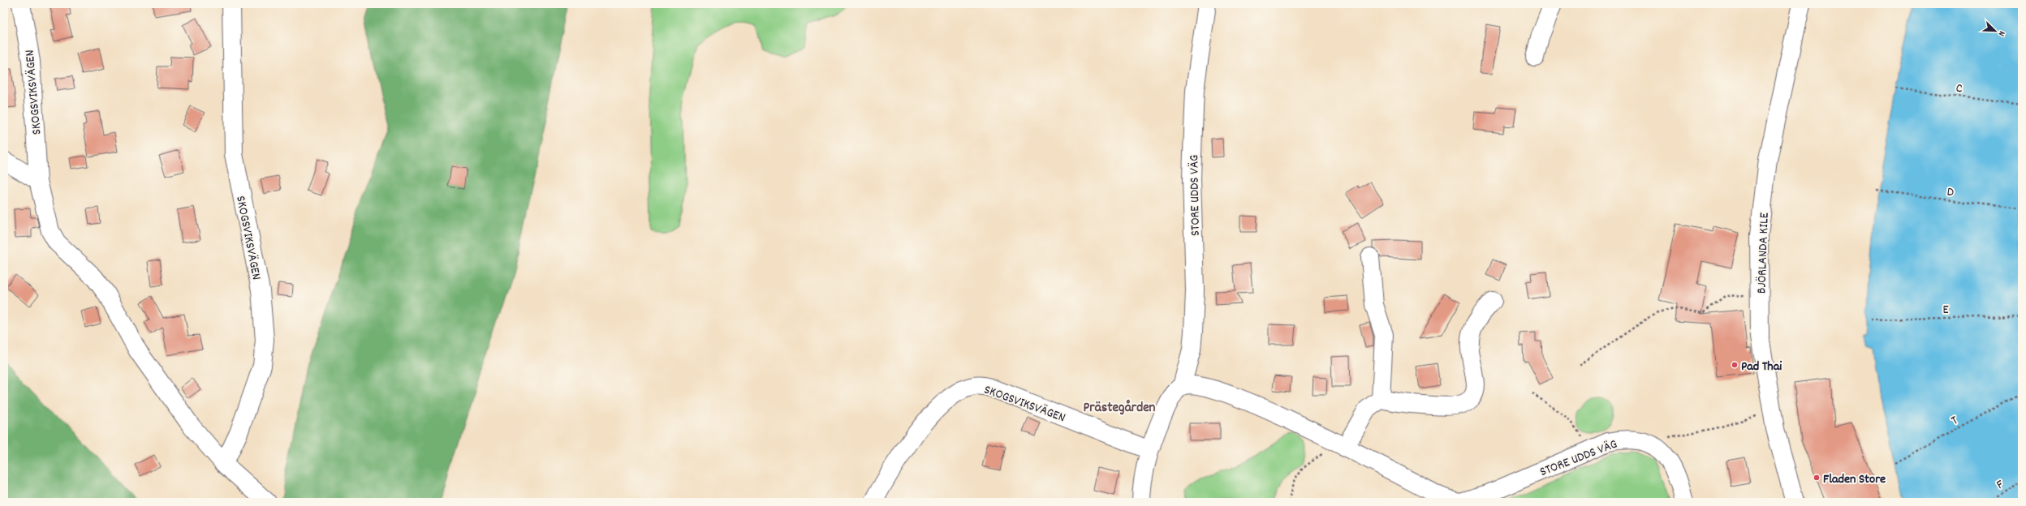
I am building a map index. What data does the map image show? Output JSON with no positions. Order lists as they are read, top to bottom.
{
  "streets": {
    "street": ["SKOGSVIKSVÄGEN", "STORE UDDS VÄG", "BJÖRLANDA KILE"],
    "path": [
      "C",
      "D",
      "E",
      "T",
      "F"
    ]
  },
  "crossings": [
    ["SKOGSVIKSVÄGEN", "STORE UDDS VÄG"]
  ],
  "districts": ["Prästegården"],
  "places": ["Pad Thai", "Fladen Store"],
  "north": "bottom right"
}
